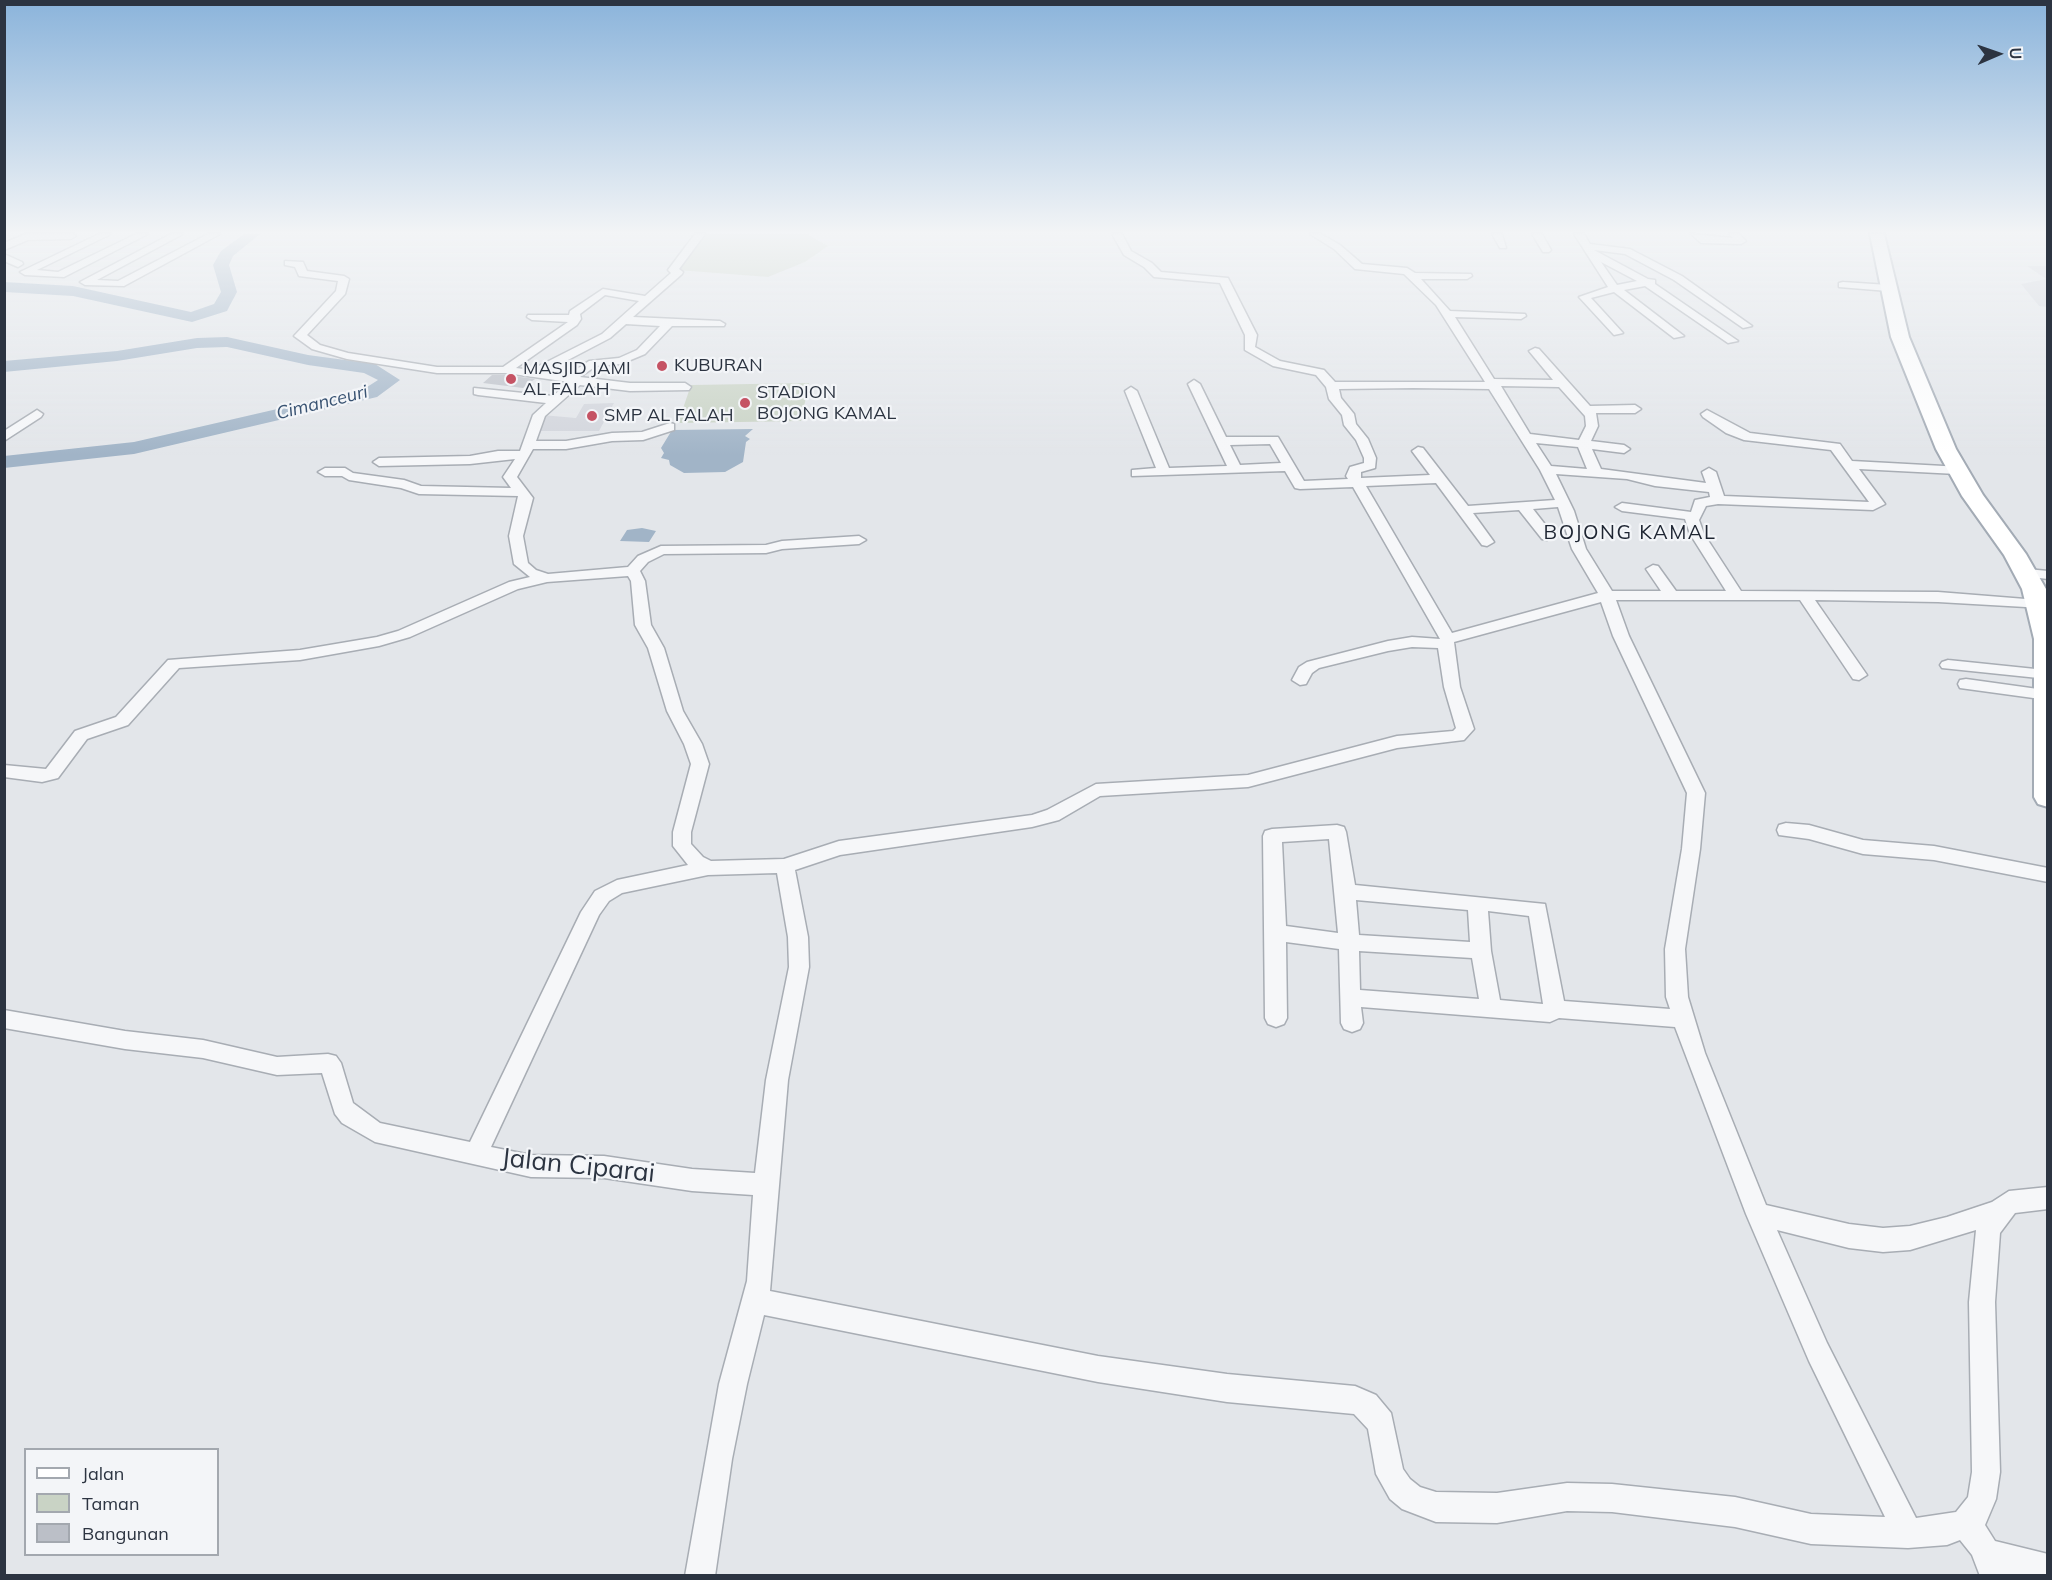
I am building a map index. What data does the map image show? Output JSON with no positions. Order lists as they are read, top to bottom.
{
  "streets": {
    "street": ["Jalan Ciparai"]
  },
  "districts": ["BOJONG KAMAL"],
  "water": ["Cimanceuri"],
  "places": [
    "KUBURAN",
    "MASJID JAMI AL FALAH",
    "STADION BOJONG KAMAL",
    "SMP AL FALAH"
  ],
  "legend": ["Jalan", "Taman", "Bangunan"],
  "north": "right"
}
